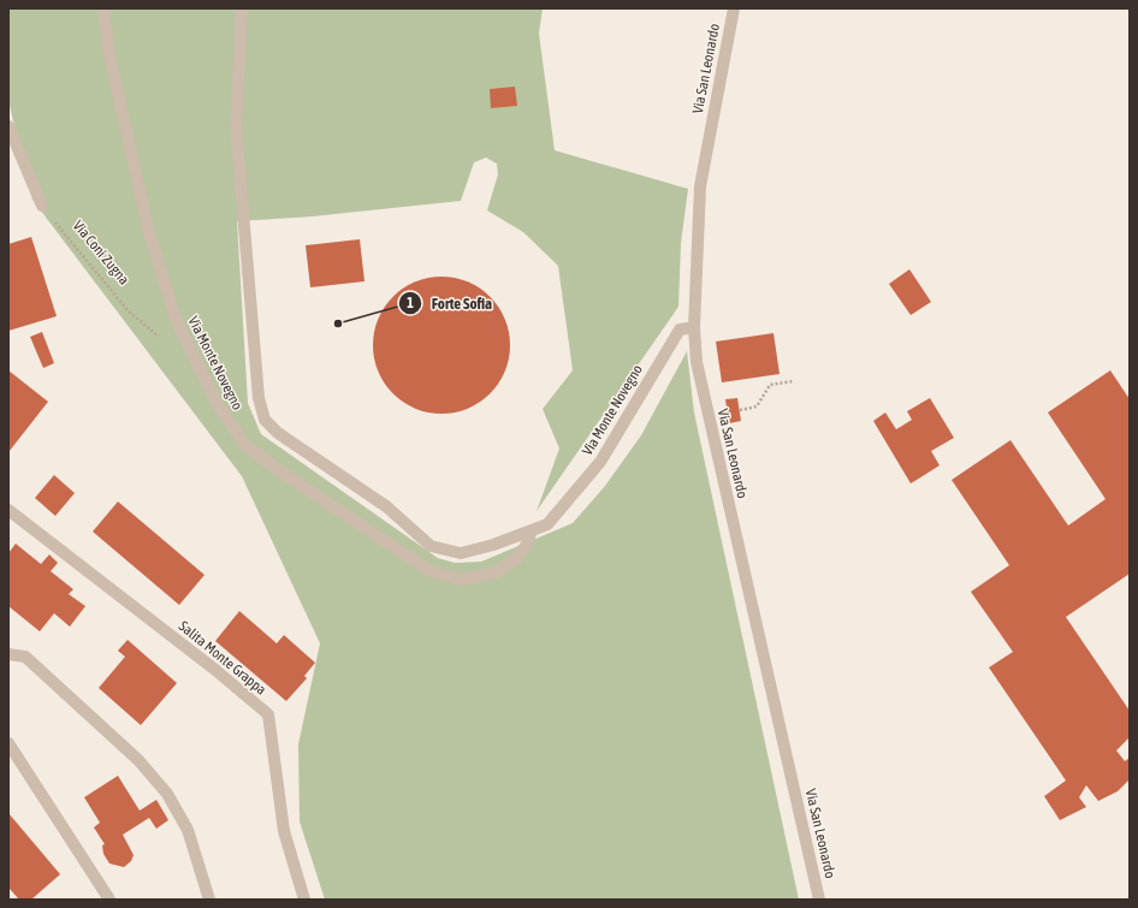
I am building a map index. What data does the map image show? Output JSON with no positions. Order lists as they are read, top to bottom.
{
  "streets": {
    "street": ["Via San Leonardo", "Via Monte Novegno", "Salita Monte Grappa"],
    "path": ["Via Coni Zugna"]
  },
  "crossings": [
    ["Via San Leonardo", "Via Monte Novegno"]
  ],
  "places": ["Forte Sofia"]
}
